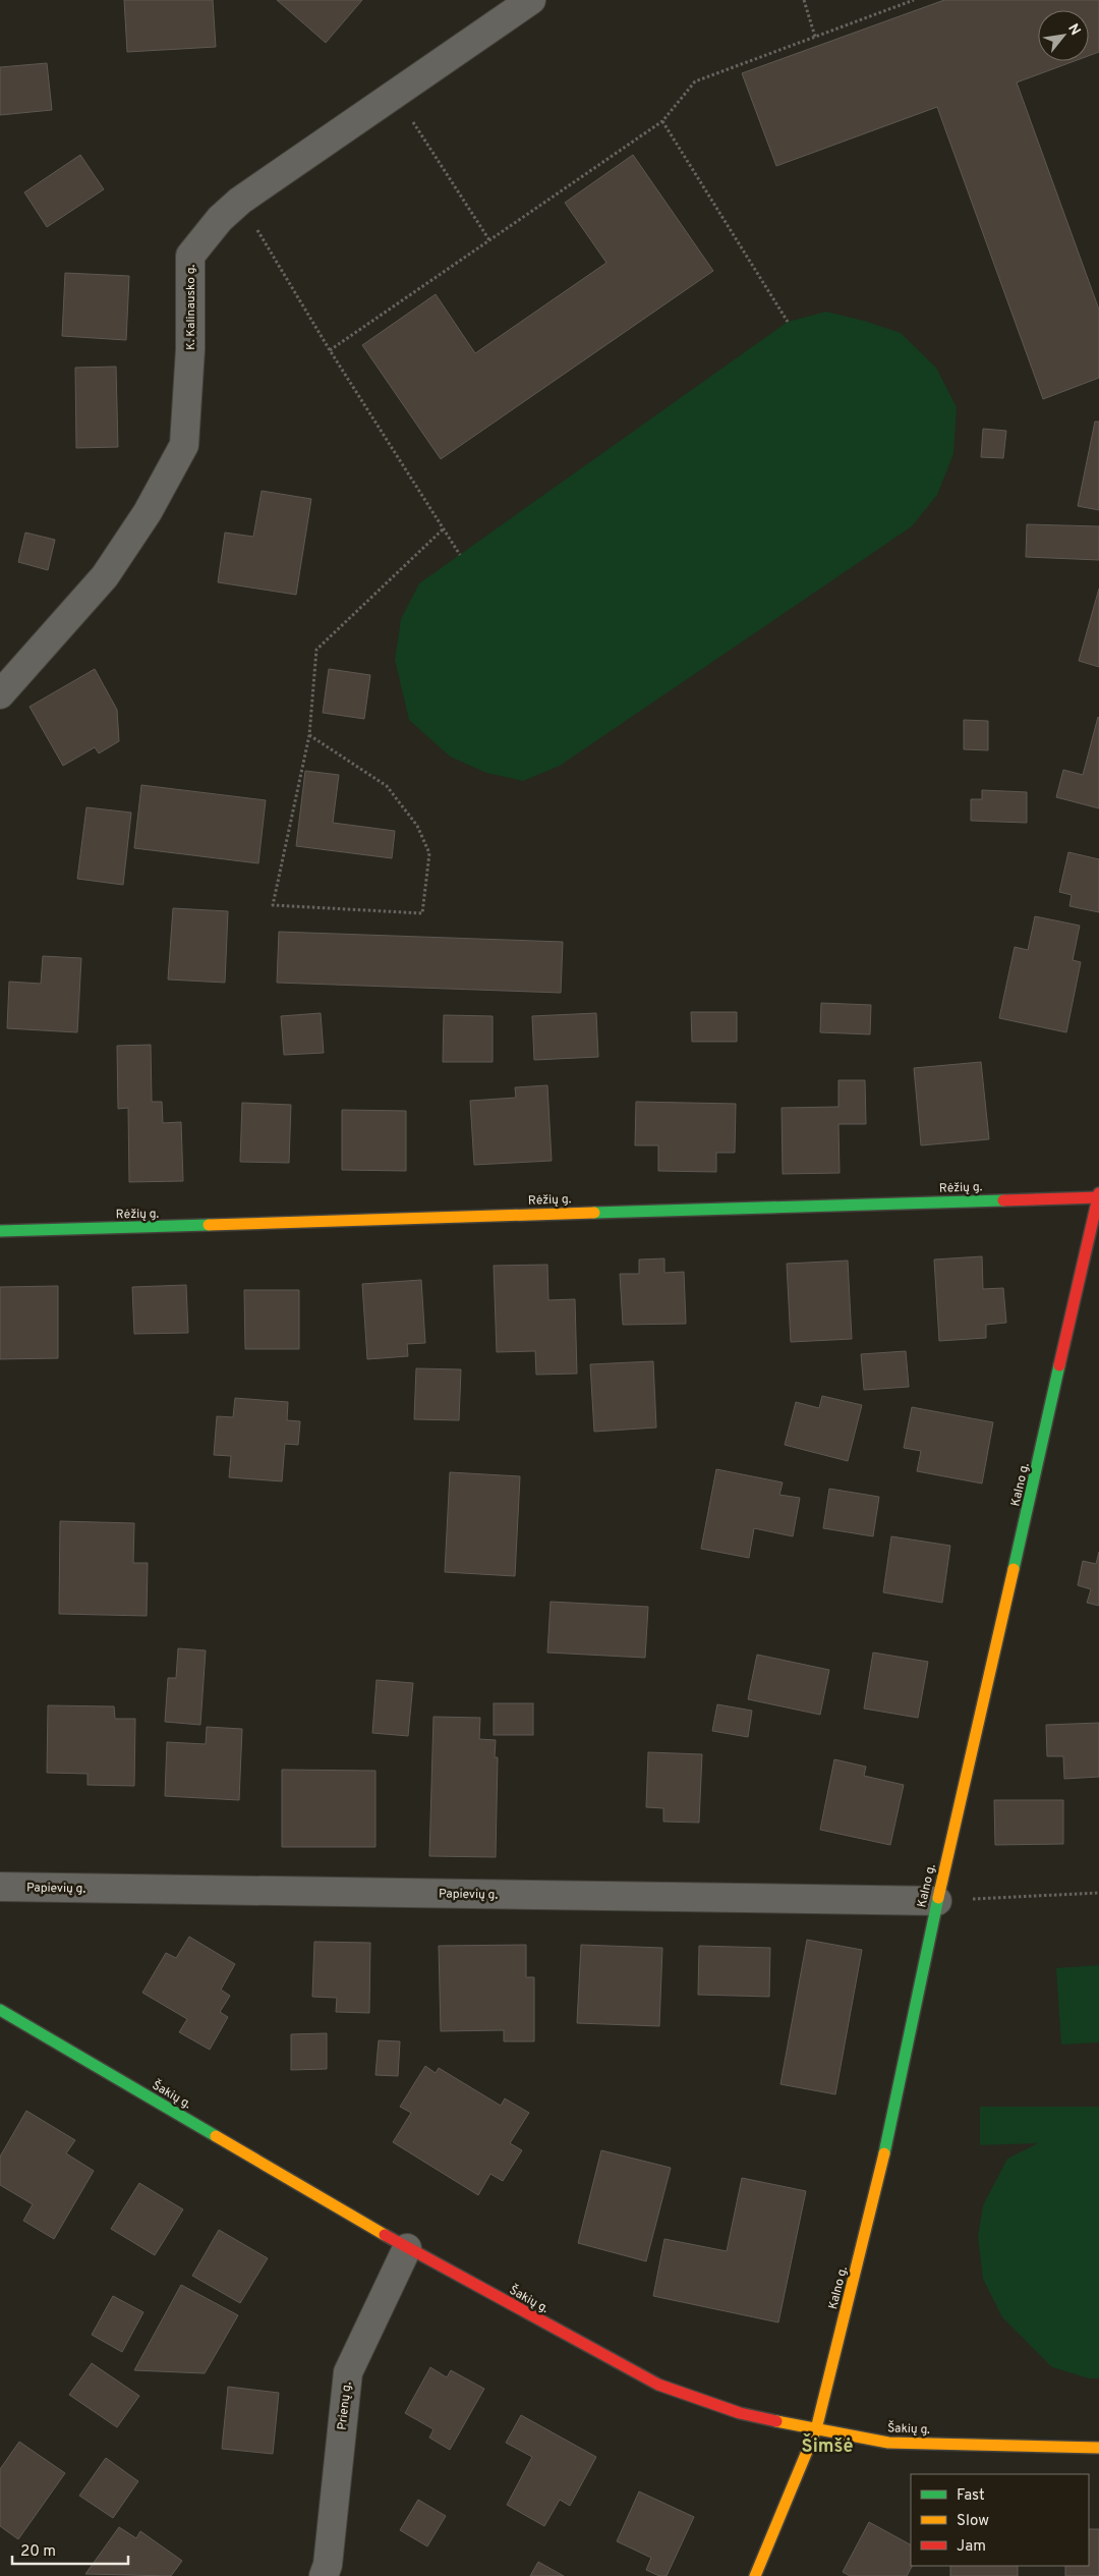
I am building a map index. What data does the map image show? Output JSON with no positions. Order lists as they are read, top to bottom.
{
  "streets": {
    "street": [
      "K. Kalinausko g.",
      "Rėžių g.",
      "Kalno g.",
      "Papievių g.",
      "Šakių g.",
      "Prienų g."
    ]
  },
  "crossings": [
    ["Rėžių g.", "Kalno g."],
    ["Kalno g.", "Papievių g."],
    ["Kalno g.", "Šakių g."],
    ["Šakių g.", "Prienų g."]
  ],
  "districts": ["Šimšė"],
  "legend": ["Fast", "Slow", "Jam"],
  "scale_bar": "20 m",
  "north": "top right"
}
